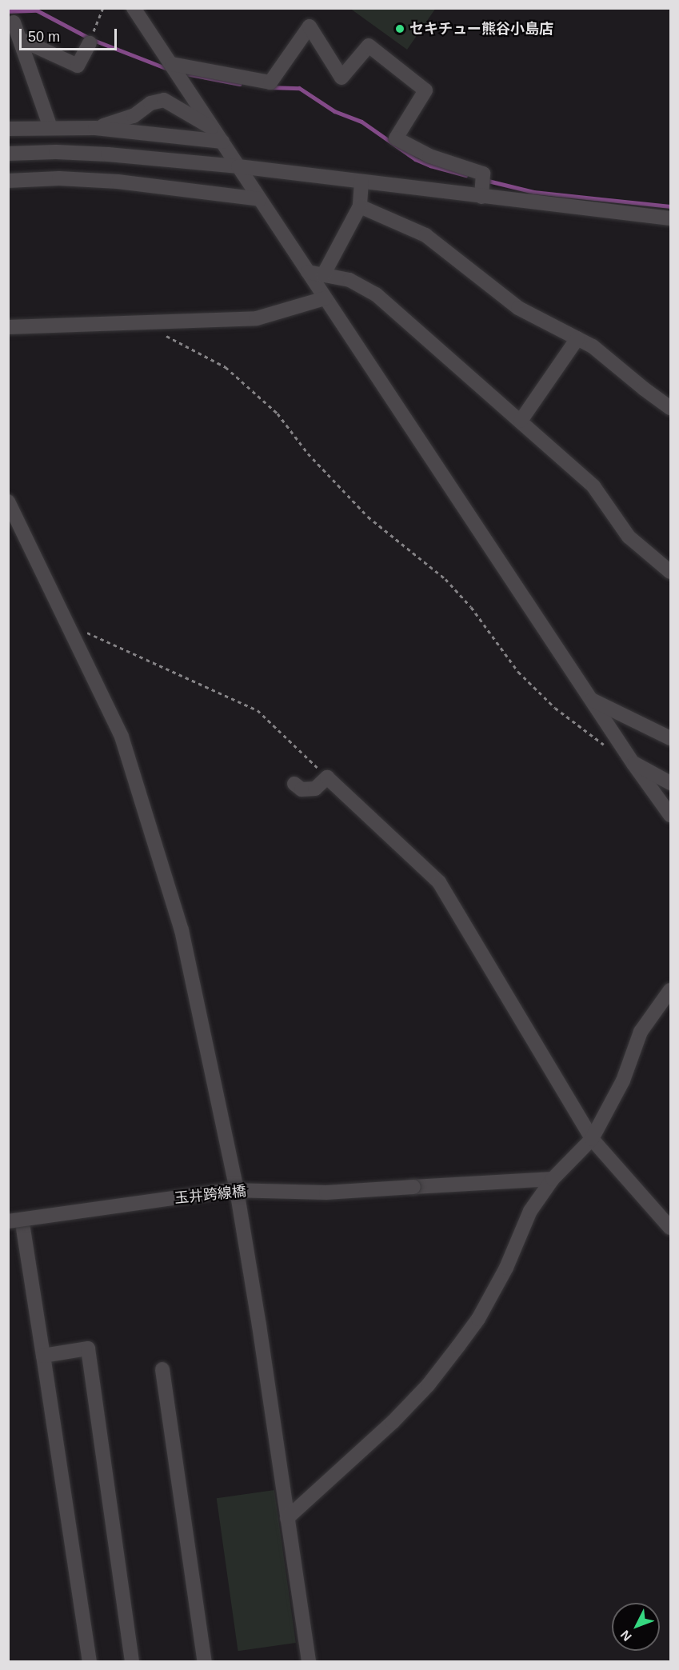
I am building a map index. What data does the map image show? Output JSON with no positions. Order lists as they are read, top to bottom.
{
  "streets": {
    "street": ["玉井跨線橋"]
  },
  "places": ["セキチュー熊谷小島店"],
  "scale_bar": "50 m",
  "north": "bottom left"
}
